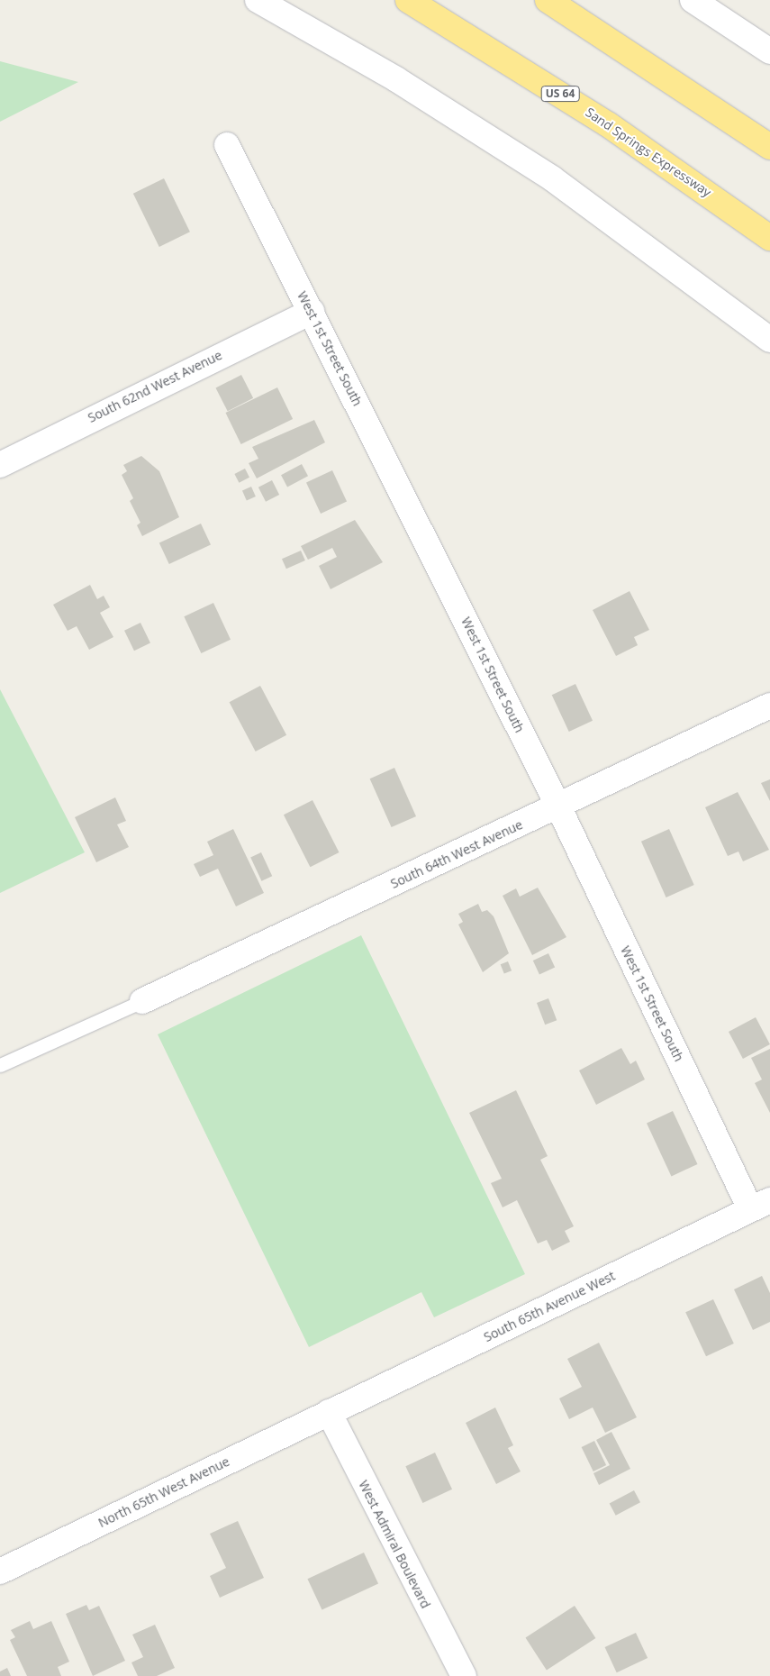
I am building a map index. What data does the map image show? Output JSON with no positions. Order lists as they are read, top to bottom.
{
  "streets": {
    "highway": ["US 64", "Sand Springs Expressway"],
    "street": [
      "West 1st Street South",
      "South 62nd West Avenue",
      "South 64th West Avenue",
      "South 65th Avenue West",
      "North 65th West Avenue",
      "West Admiral Boulevard"
    ]
  },
  "crossings": [
    ["West 1st Street South", "South 62nd West Avenue"],
    ["West 1st Street South", "South 64th West Avenue"],
    ["West 1st Street South", "South 65th Avenue West"],
    ["South 65th Avenue West", "North 65th West Avenue"],
    ["South 65th Avenue West", "West Admiral Boulevard"],
    ["North 65th West Avenue", "West Admiral Boulevard"]
  ]
}
